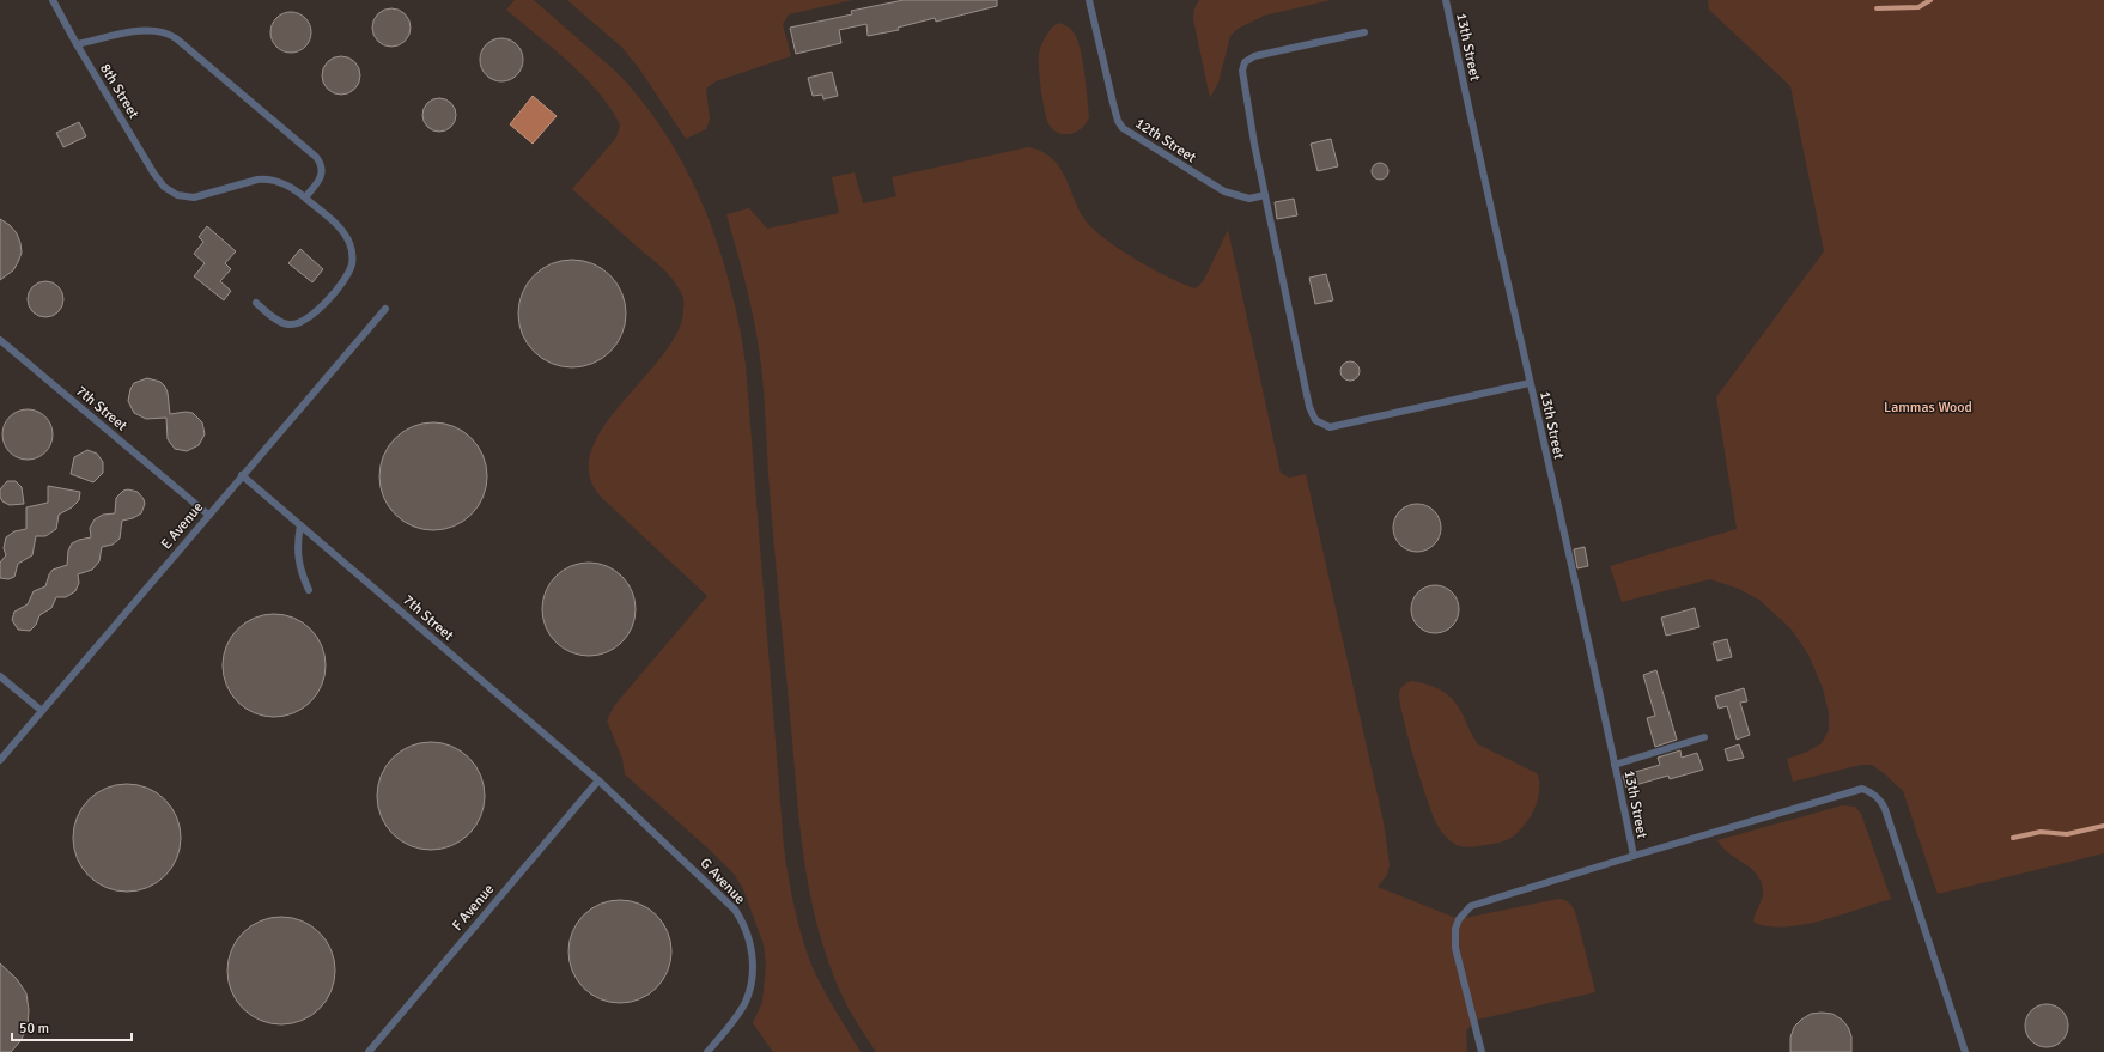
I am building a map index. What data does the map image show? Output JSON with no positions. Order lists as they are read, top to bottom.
{
  "streets": {
    "lane": [
      "13th Street",
      "8th Street",
      "12th Street",
      "7th Street",
      "E Avenue",
      "G Avenue",
      "F Avenue"
    ]
  },
  "crossings": [
    ["7th Street", "E Avenue"],
    ["7th Street", "G Avenue"],
    ["7th Street", "F Avenue"],
    ["G Avenue", "F Avenue"]
  ],
  "parks": ["Lammas Wood"],
  "scale_bar": "50 m"
}
